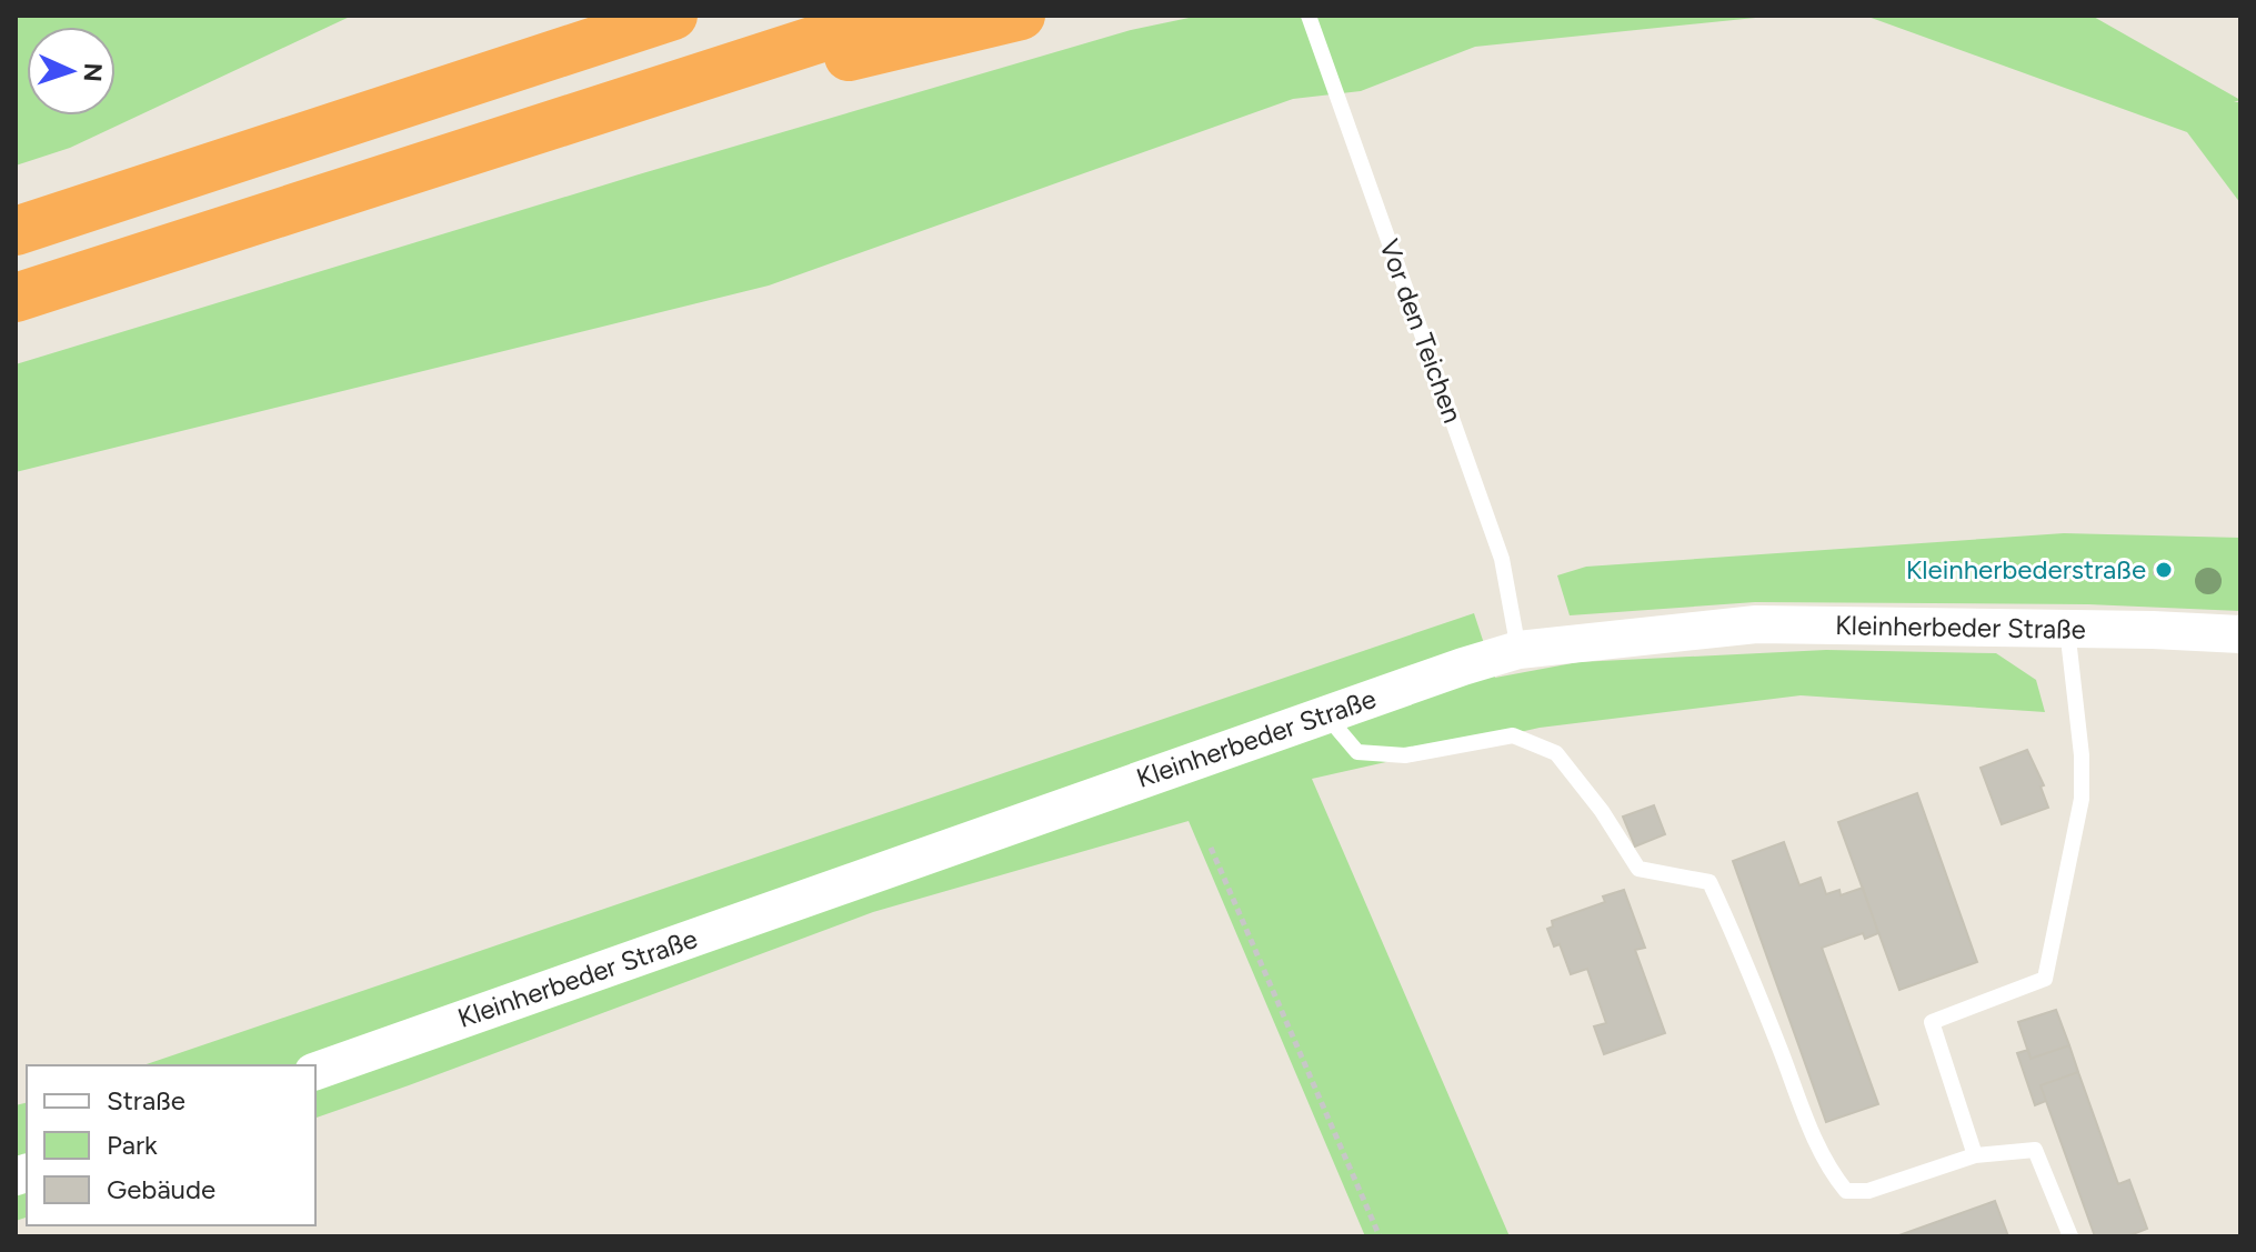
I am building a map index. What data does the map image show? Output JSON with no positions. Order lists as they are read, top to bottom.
{
  "streets": {
    "street": ["Kleinherbeder Straße"],
    "lane": ["Vor den Teichen"]
  },
  "crossings": [
    ["Vor den Teichen", "Kleinherbeder Straße"]
  ],
  "places": ["Kleinherbederstraße"],
  "legend": ["Straße", "Park", "Gebäude"],
  "north": "right"
}
